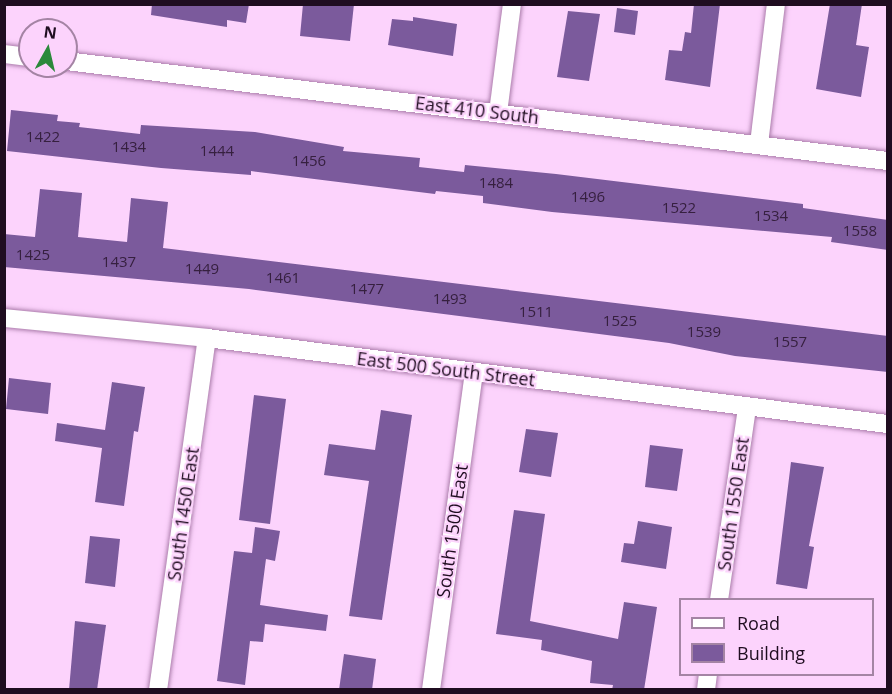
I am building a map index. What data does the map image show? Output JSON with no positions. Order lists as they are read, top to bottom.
{
  "streets": {
    "street": [
      "East 410 South",
      "East 500 South Street",
      "South 1550 East",
      "South 1450 East",
      "South 1500 East"
    ]
  },
  "crossings": [
    ["East 500 South Street", "South 1550 East"],
    ["East 500 South Street", "South 1450 East"],
    ["East 500 South Street", "South 1500 East"]
  ],
  "house_numbers": [
    "1422",
    "1434",
    "1444",
    "1456",
    "1484",
    "1496",
    "1522",
    "1534",
    "1558",
    "1425",
    "1437",
    "1449",
    "1461",
    "1477",
    "1493",
    "1511",
    "1525",
    "1539",
    "1557"
  ],
  "legend": ["Road", "Building"],
  "north": "top"
}
